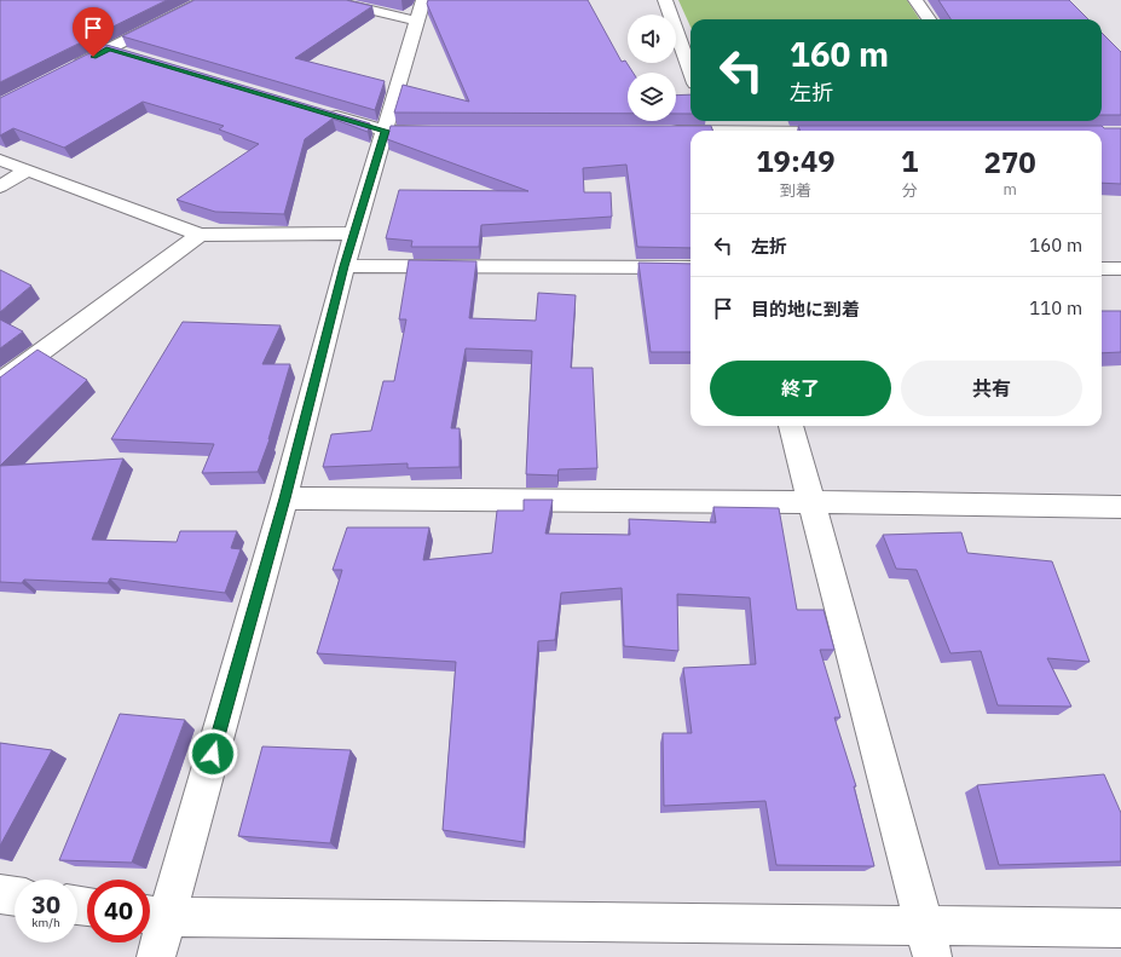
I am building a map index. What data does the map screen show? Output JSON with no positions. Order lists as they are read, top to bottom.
{
  "page": {
    "turn": ["160 m", "左折"],
    "eta": [
      "19:49",
      "到着",
      "1",
      "分",
      "270",
      "m"
    ],
    "list": [
      {
        "name": "左折",
        "value": "160 m"
      },
      {
        "name": "目的地に到着",
        "value": "110 m"
      }
    ],
    "buttons": ["終了", "共有"],
    "speed": "30 km/h",
    "limit": "40"
  }
}
